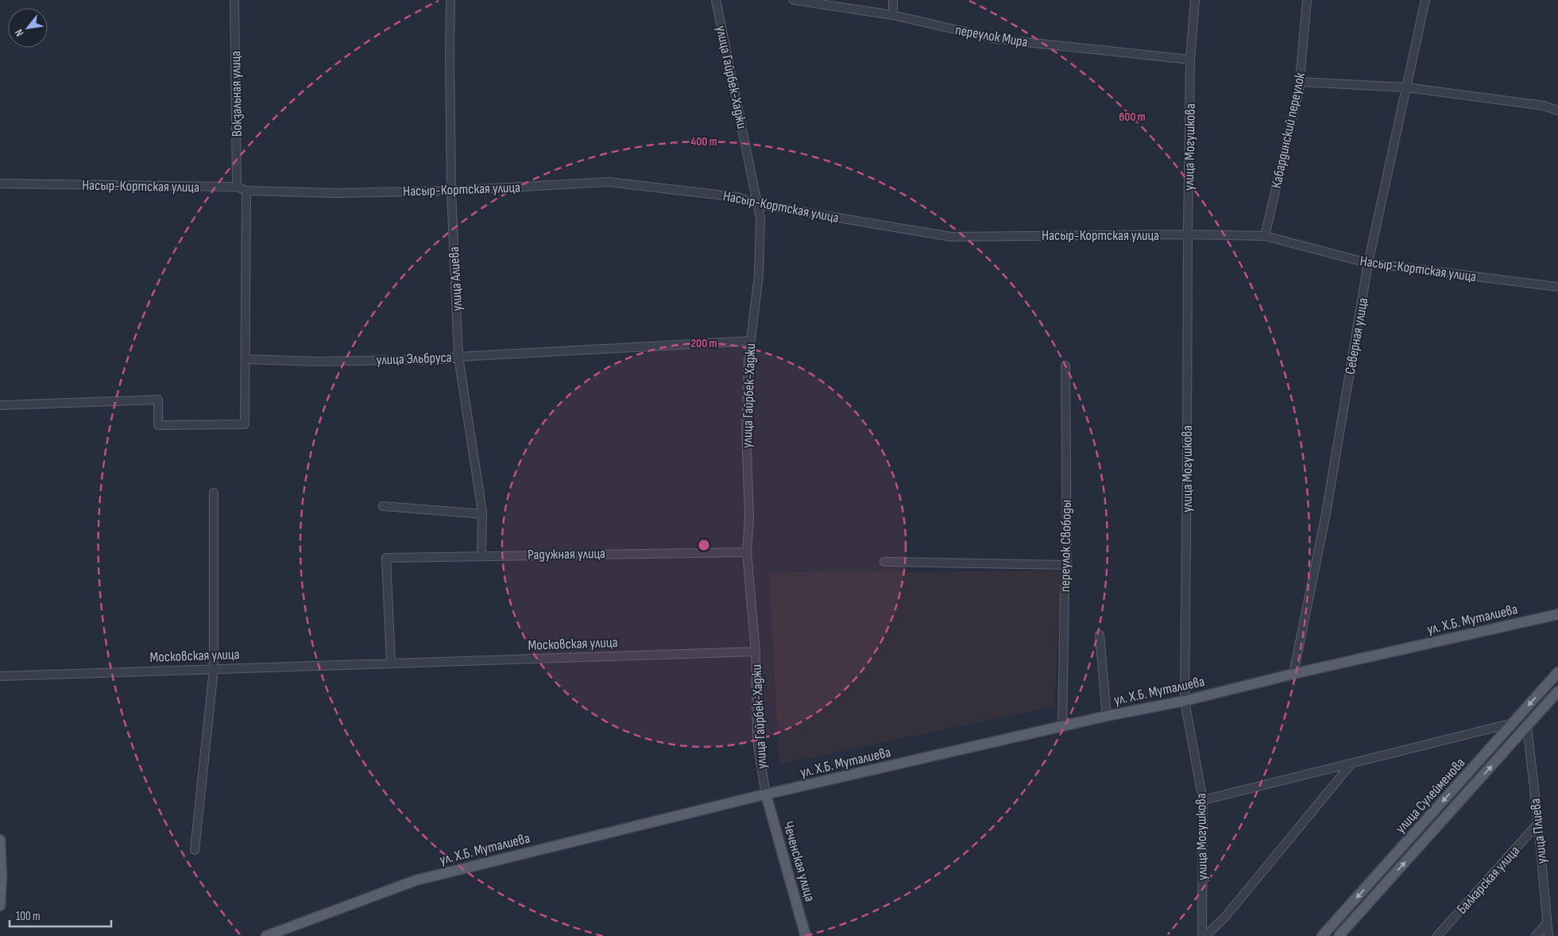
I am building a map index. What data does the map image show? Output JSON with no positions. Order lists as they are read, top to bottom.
{
  "streets": {
    "main road": ["ул. Х.Б. Муталиева", "улица Сулейменова", "Чеченская улица"],
    "street": [
      "переулок Мира",
      "улица Гайрбек-Хаджи",
      "Вокзальная улица",
      "Кабардинский переулок",
      "улица Могушкова",
      "Насыр-Кортская улица",
      "улица Алиева",
      "Северная улица",
      "улица Эльбруса",
      "переулок Свободы",
      "Радужная улица",
      "Московская улица",
      "улица Плиева",
      "Балкарская улица"
    ]
  },
  "crossings": [
    ["переулок Мира", "улица Могушкова"],
    ["улица Гайрбек-Хаджи", "Насыр-Кортская улица"],
    ["улица Гайрбек-Хаджи", "улица Эльбруса"],
    ["улица Гайрбек-Хаджи", "Радужная улица"],
    ["улица Гайрбек-Хаджи", "ул. Х.Б. Муталиева"],
    ["улица Гайрбек-Хаджи", "Московская улица"],
    ["улица Гайрбек-Хаджи", "Чеченская улица"],
    ["Вокзальная улица", "Насыр-Кортская улица"],
    ["Кабардинский переулок", "Насыр-Кортская улица"],
    ["улица Могушкова", "Насыр-Кортская улица"],
    ["улица Могушкова", "ул. Х.Б. Муталиева"],
    ["Насыр-Кортская улица", "улица Алиева"],
    ["Насыр-Кортская улица", "Северная улица"],
    ["улица Алиева", "улица Эльбруса"],
    ["улица Алиева", "Радужная улица"],
    ["Северная улица", "ул. Х.Б. Муталиева"],
    ["переулок Свободы", "ул. Х.Б. Муталиева"],
    ["Радужная улица", "Московская улица"],
    ["ул. Х.Б. Муталиева", "Чеченская улица"],
    ["улица Сулейменова", "улица Плиева"],
    ["улица Плиева", "Балкарская улица"]
  ],
  "scale_bar": "100 m",
  "north": "bottom left",
  "rings": ["600 m", "400 m", "200 m"]
}
